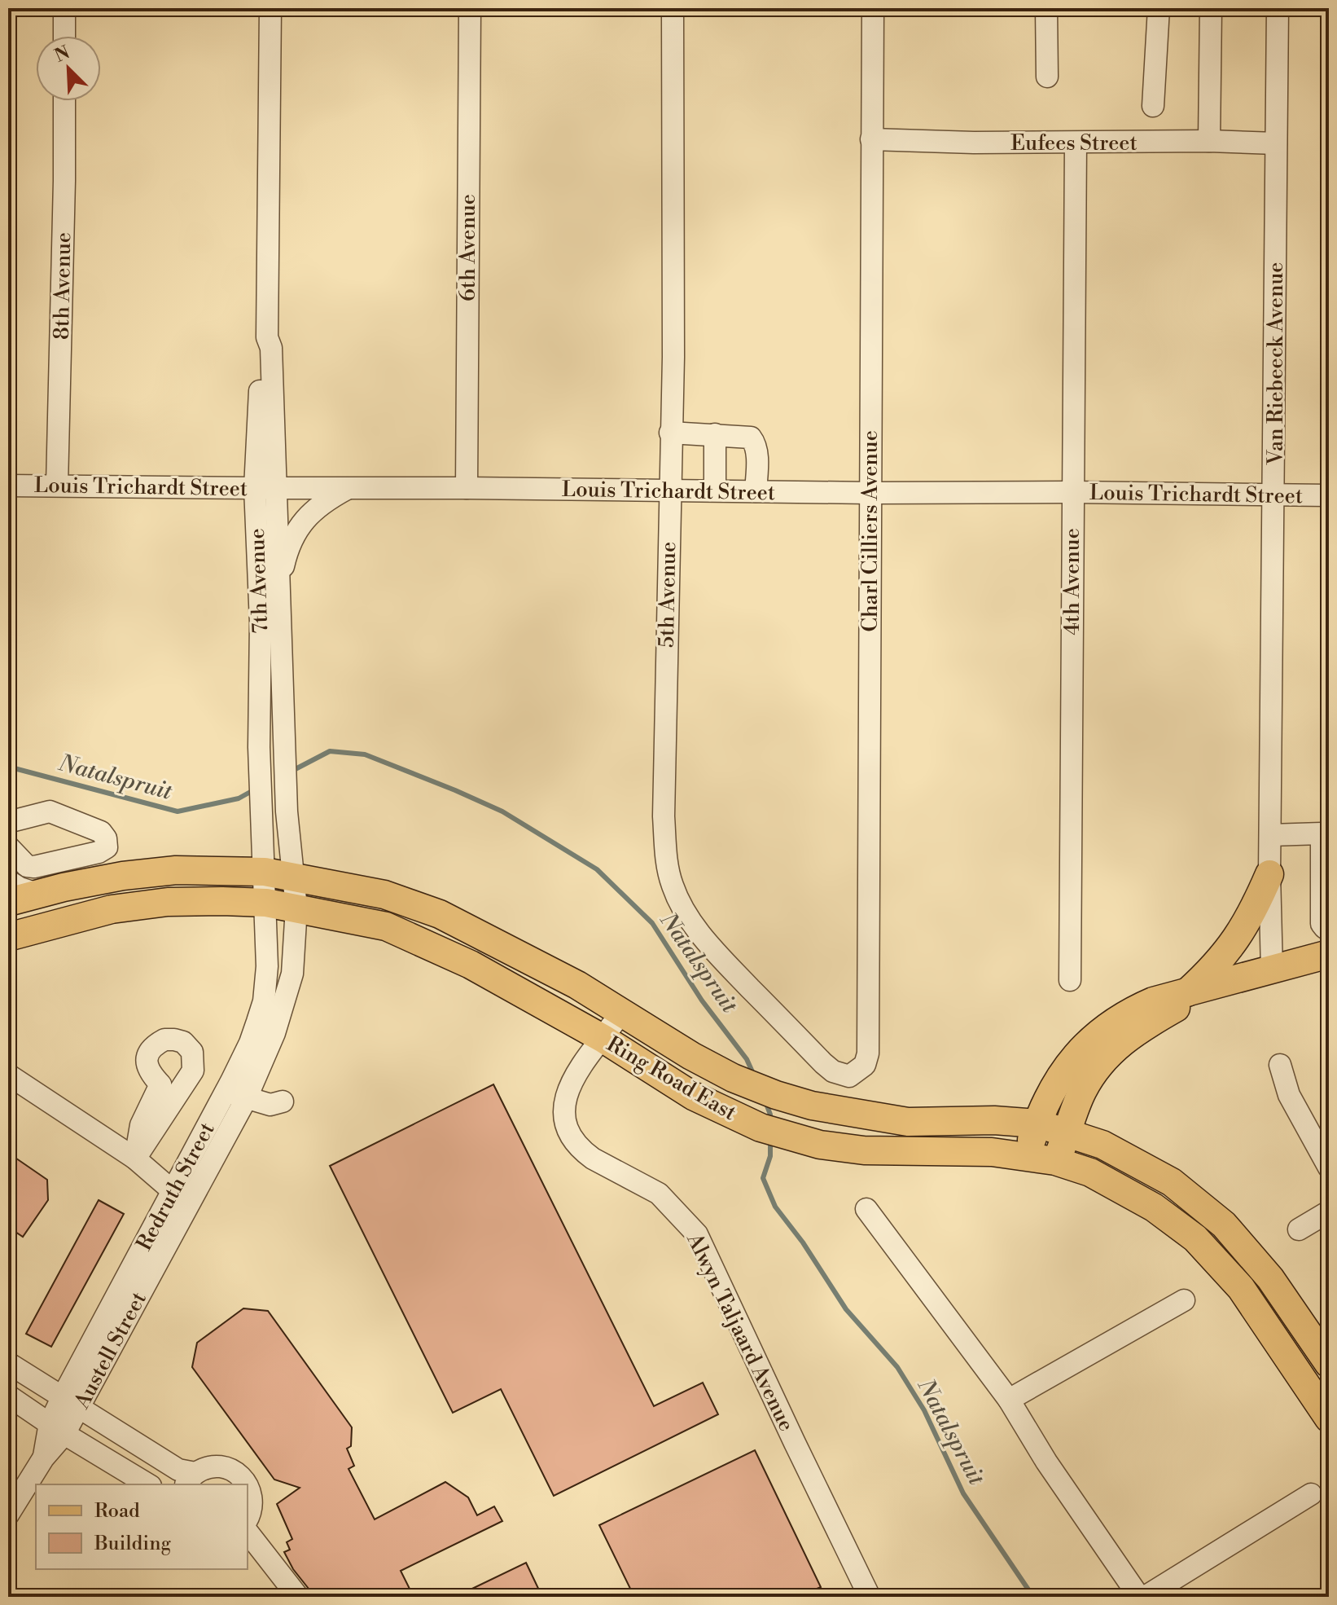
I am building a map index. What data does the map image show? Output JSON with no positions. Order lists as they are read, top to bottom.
{
  "streets": {
    "main road": ["Ring Road East"],
    "street": [
      "Eufees Street",
      "6th Avenue",
      "8th Avenue",
      "Van Riebeeck Avenue",
      "Louis Trichardt Street",
      "Charl Cilliers Avenue",
      "7th Avenue",
      "4th Avenue",
      "5th Avenue",
      "Alwyn Taljaard Avenue",
      "Austell Street"
    ]
  },
  "crossings": [
    ["Eufees Street", "Van Riebeeck Avenue"],
    ["Eufees Street", "Charl Cilliers Avenue"],
    ["Eufees Street", "4th Avenue"],
    ["6th Avenue", "Louis Trichardt Street"],
    ["8th Avenue", "Louis Trichardt Street"],
    ["Van Riebeeck Avenue", "Louis Trichardt Street"],
    ["Louis Trichardt Street", "Charl Cilliers Avenue"],
    ["Louis Trichardt Street", "7th Avenue"],
    ["Louis Trichardt Street", "4th Avenue"],
    ["Louis Trichardt Street", "5th Avenue"],
    ["Charl Cilliers Avenue", "5th Avenue"],
    ["7th Avenue", "Ring Road East"],
    ["7th Avenue", "Austell Street"],
    ["Ring Road East", "Alwyn Taljaard Avenue"],
    ["Ring Road East", "Austell Street"]
  ],
  "water": ["Natalspruit"],
  "legend": ["Road", "Building"],
  "north": "top left"
}
